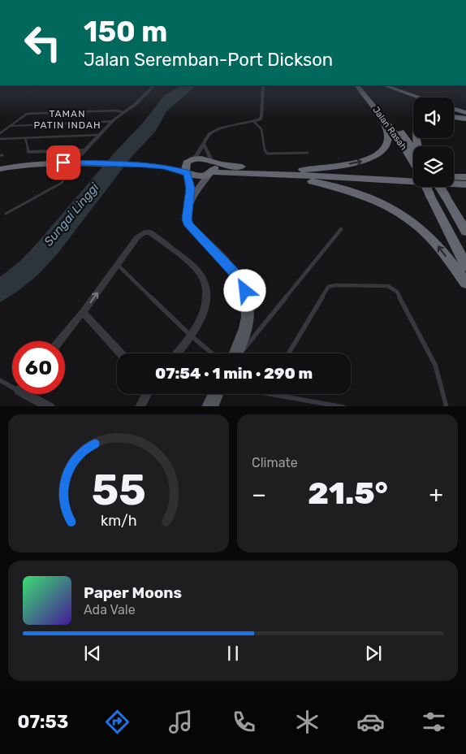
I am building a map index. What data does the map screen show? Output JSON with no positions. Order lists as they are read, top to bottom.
{
  "streets": {
    "highway": ["Jalan Rasah"]
  },
  "districts": ["TAMAN PATIN INDAH"],
  "water": ["Sungai Linggi"],
  "page": {
    "turn": ["150 m", "Jalan Seremban-Port Dickson"],
    "limit": "60",
    "trip": "07:54 · 1 min · 290 m",
    "tile": "Climate",
    "heat": ["−", "21.5°", "+"],
    "song": ["Paper Moons", "Ada Vale"],
    "tabs": "07:53",
    "gauge": ["55", "km/h"]
  }
}
